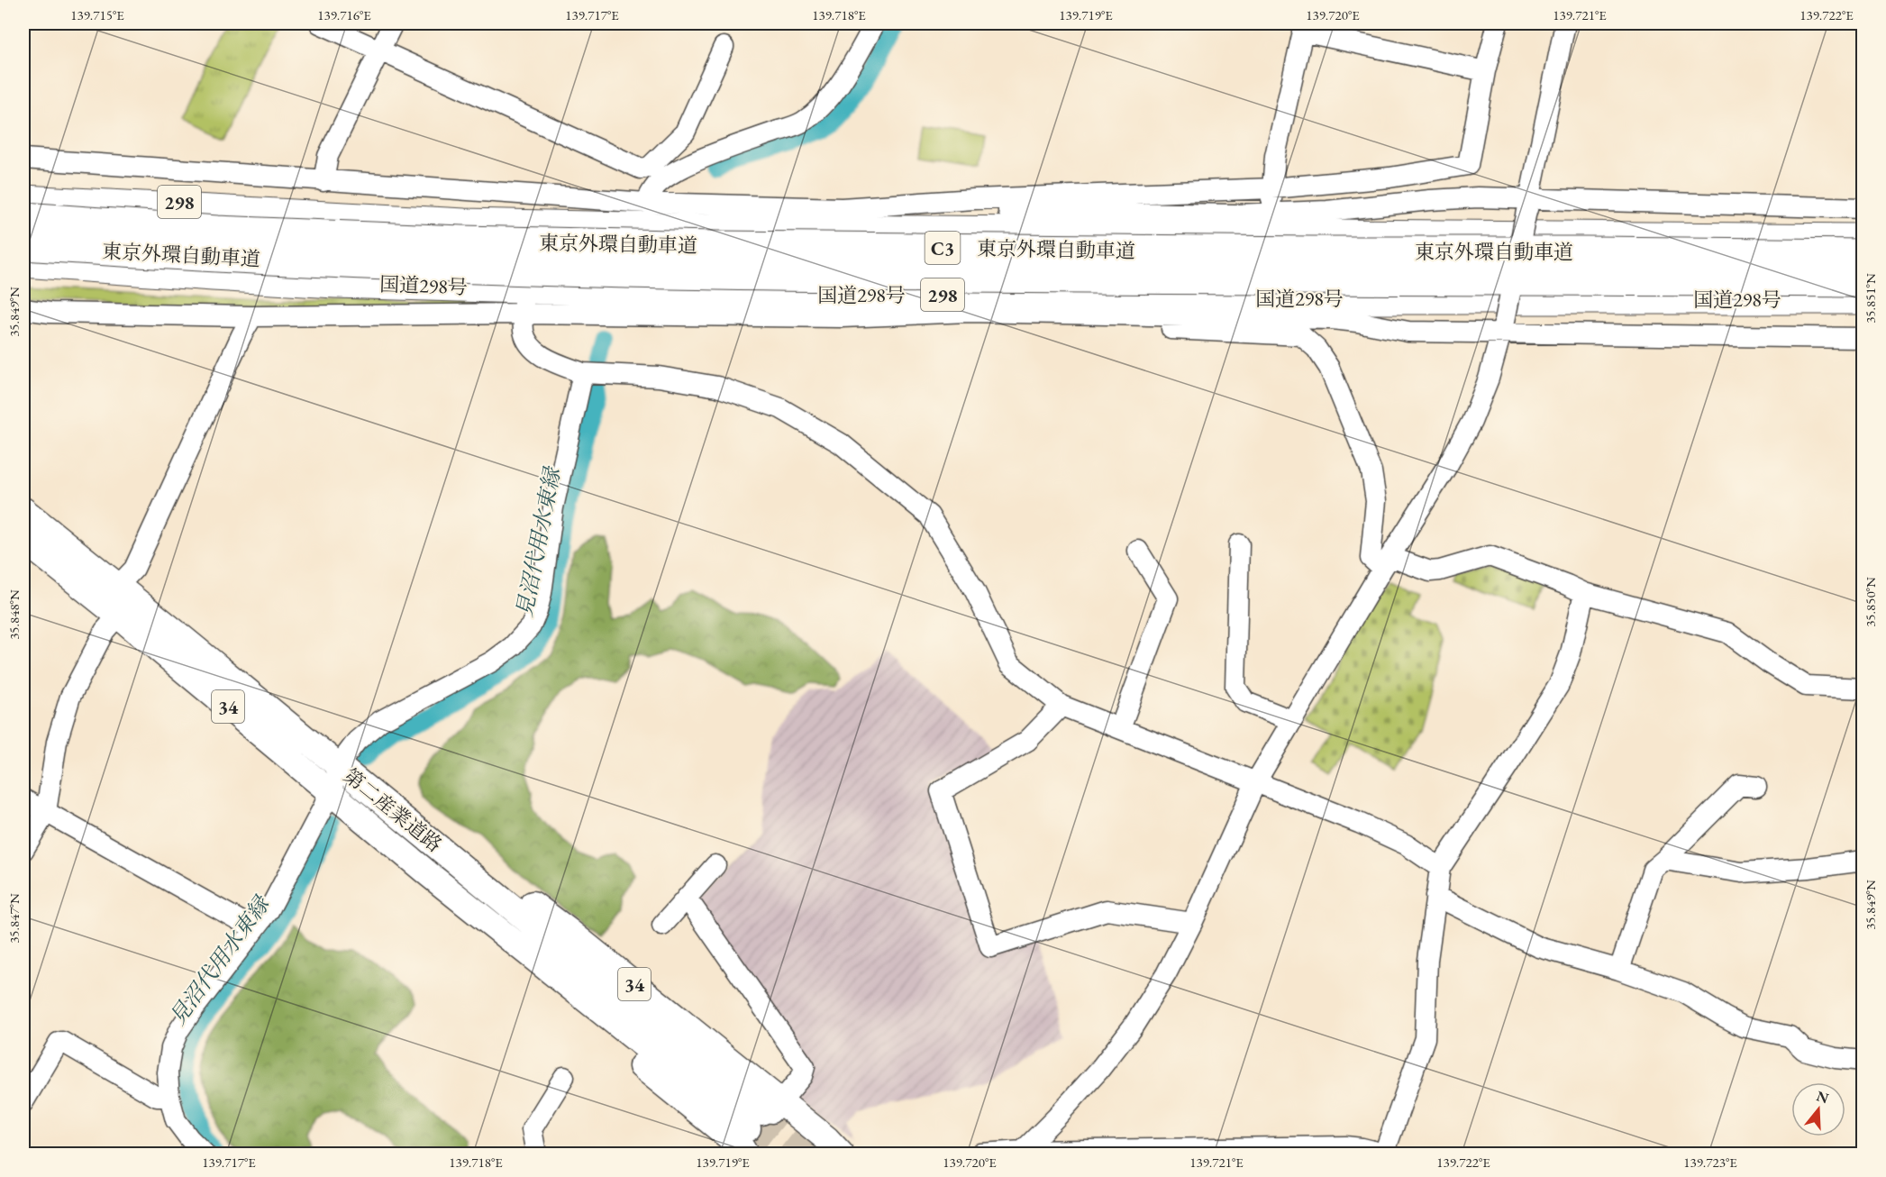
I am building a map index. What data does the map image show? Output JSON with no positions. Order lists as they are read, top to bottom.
{
  "streets": {
    "highway": [
      "298",
      "東京外環自動車道",
      "C3",
      "国道298号"
    ],
    "main road": ["34", "第二産業道路"]
  },
  "crossings": [
    ["298", "国道298号"],
    ["34", "第二産業道路"]
  ],
  "water": ["見沼代用水東縁"],
  "north": "top",
  "coordinates": [
    "139.715°E",
    "139.716°E",
    "139.717°E",
    "139.718°E",
    "139.719°E",
    "139.720°E",
    "139.721°E",
    "139.722°E",
    "35.851°N",
    "35.849°N",
    "35.850°N",
    "35.848°N",
    "35.847°N",
    "139.723°E"
  ]
}
